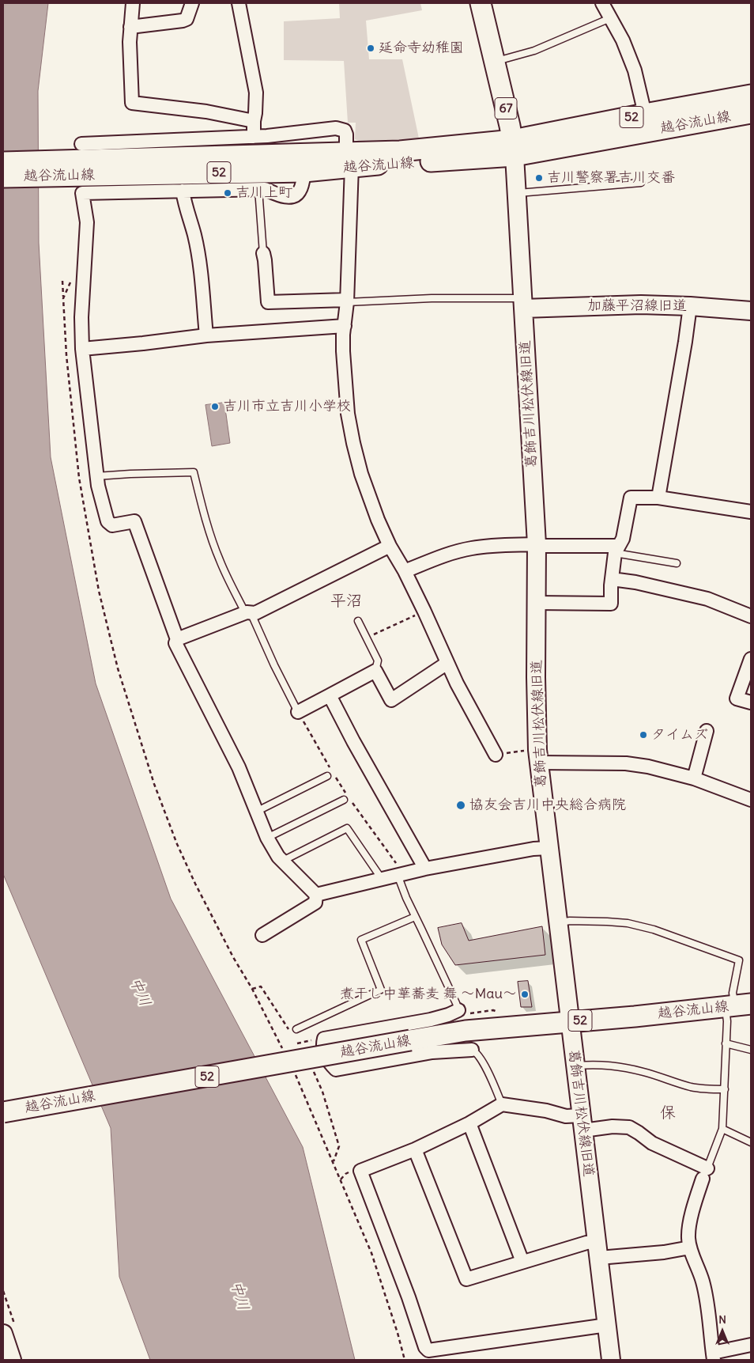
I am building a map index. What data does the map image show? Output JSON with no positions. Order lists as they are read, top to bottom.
{
  "streets": {
    "main road": ["67", "52", "越谷流山線"],
    "street": ["加藤平沼線旧道", "葛飾吉川松伏線旧道"]
  },
  "crossings": [
    ["67", "越谷流山線"],
    ["67", "葛飾吉川松伏線旧道"],
    ["52", "越谷流山線"],
    ["越谷流山線", "葛飾吉川松伏線旧道"],
    ["加藤平沼線旧道", "葛飾吉川松伏線旧道"]
  ],
  "districts": ["平沼", "保"],
  "water": ["中川"],
  "places": [
    "延命寺幼稚園",
    "吉川警察署吉川交番",
    "吉川上町",
    "吉川市立吉川小学校",
    "タイムズ",
    "協友会吉川中央総合病院",
    "煮干し中華蕎麦 舞 〜Mau〜"
  ],
  "north": "top"
}
